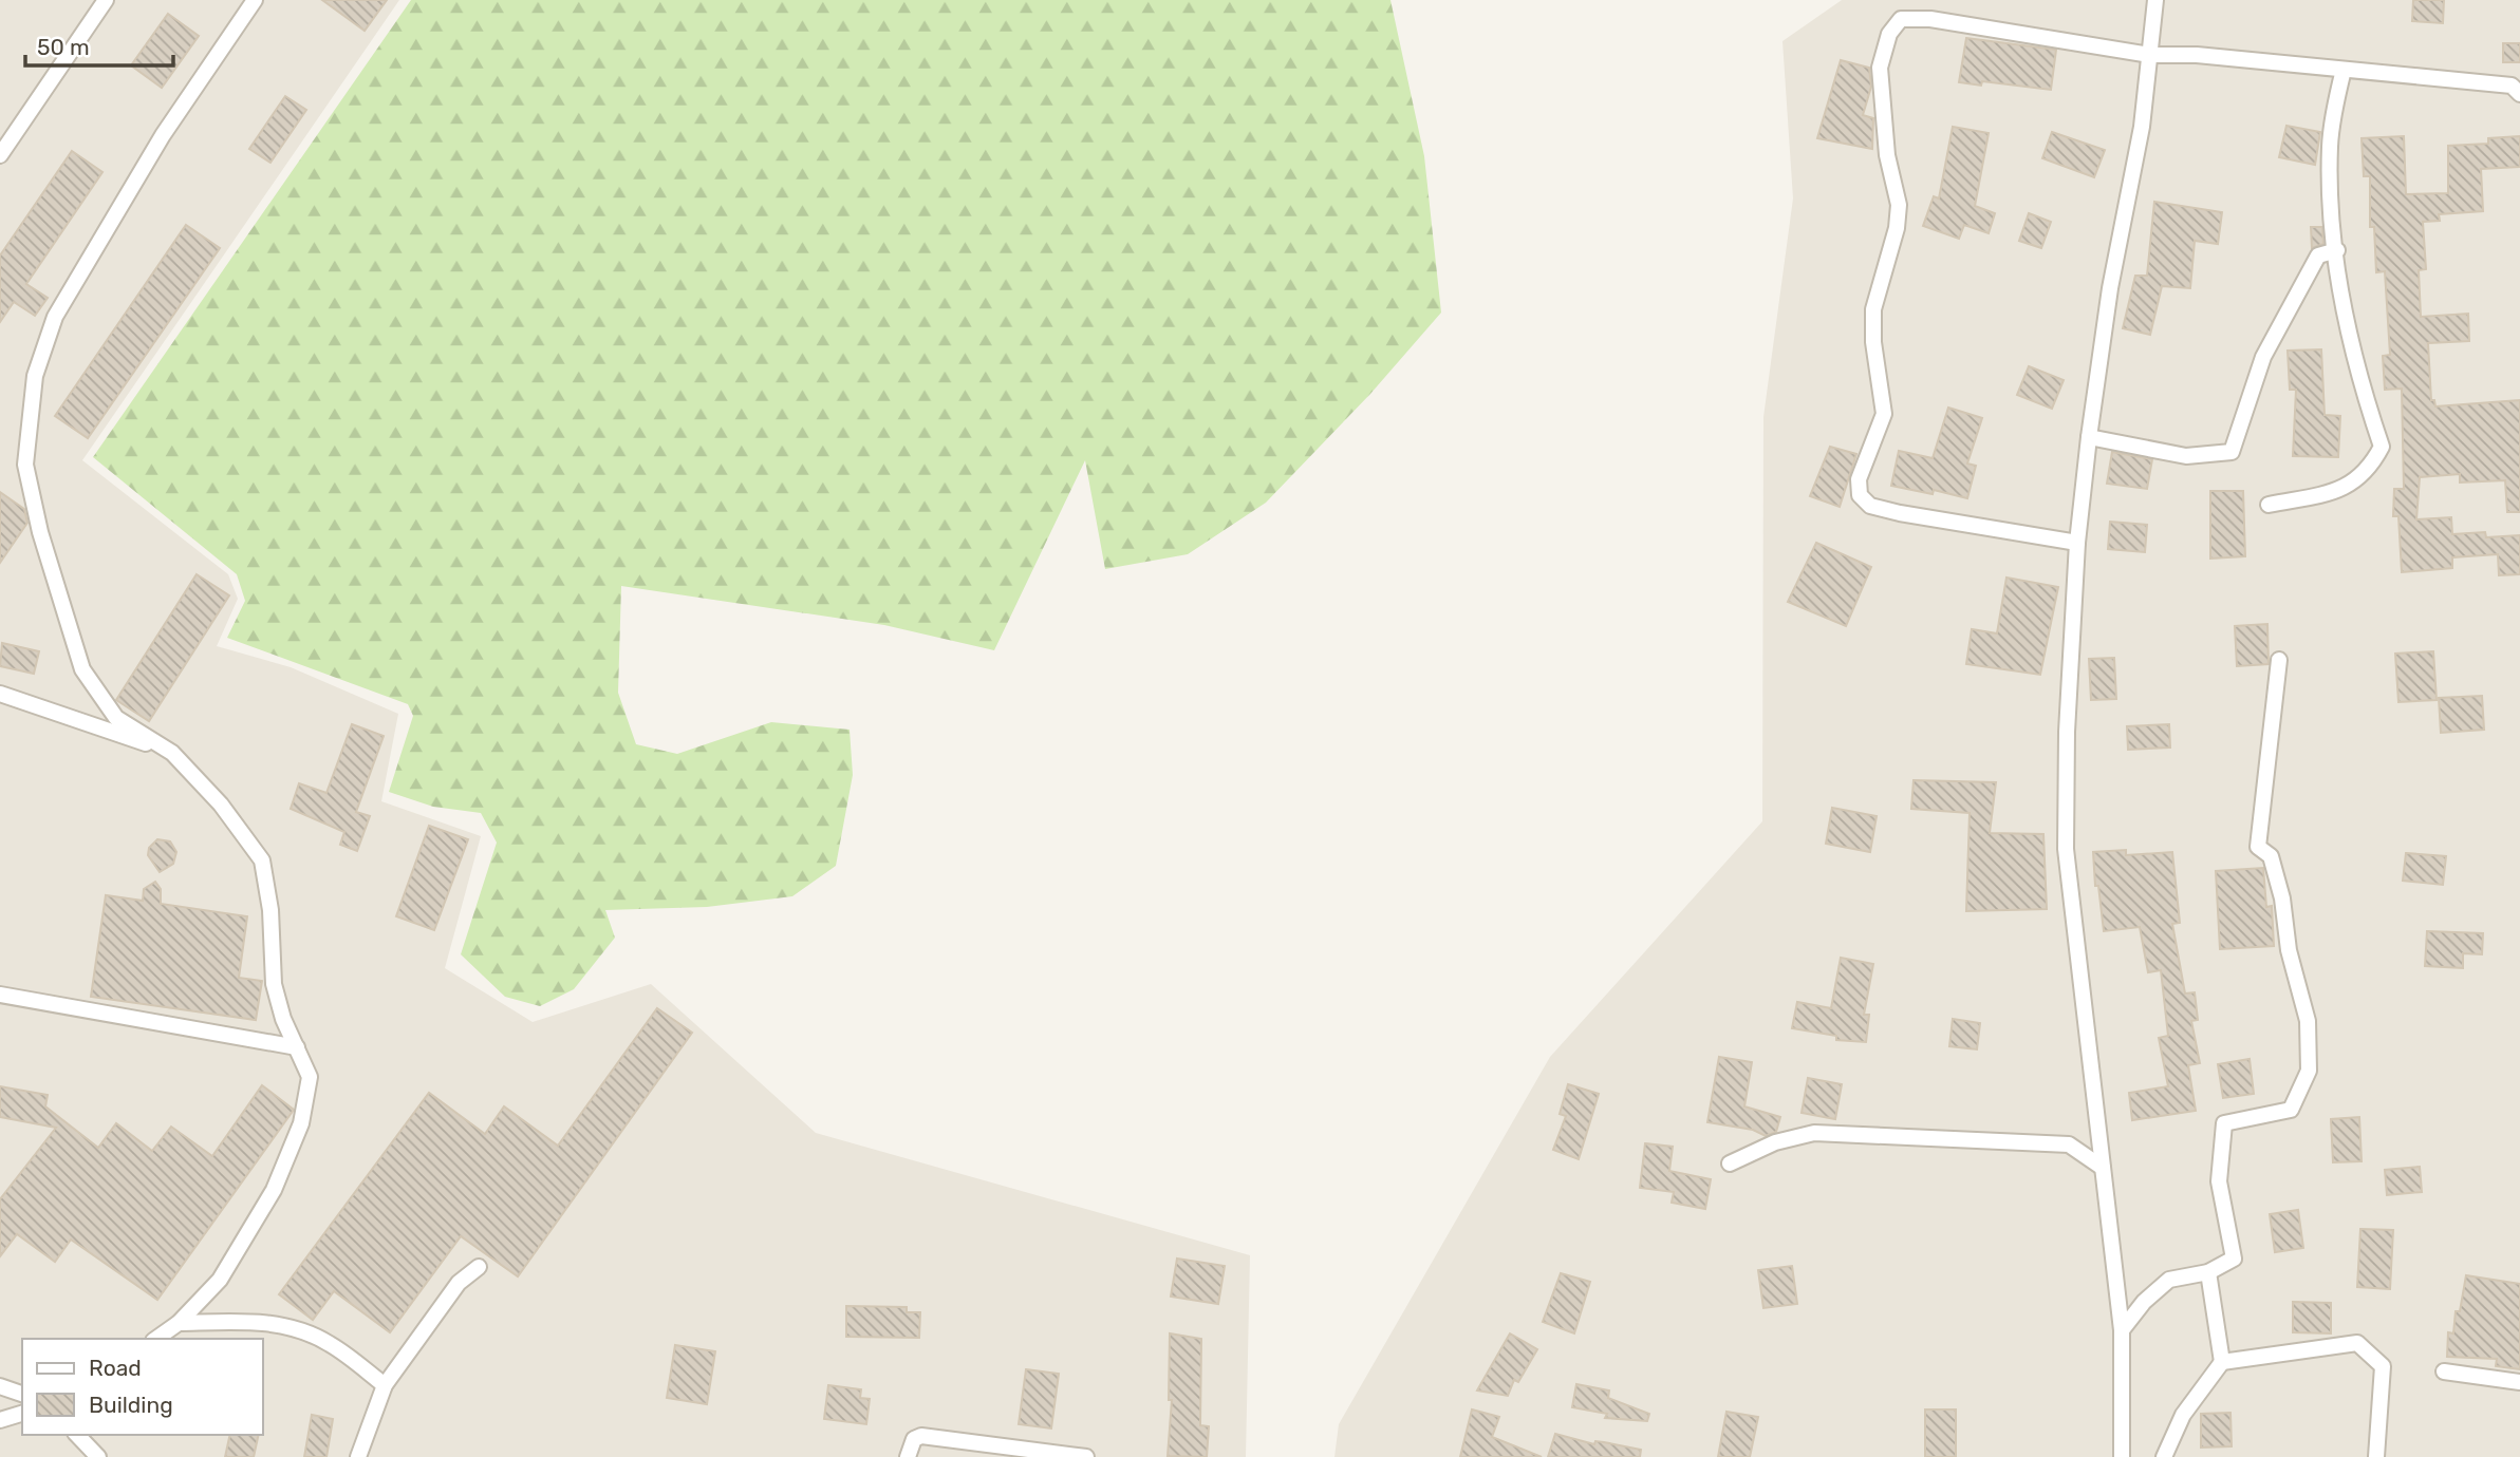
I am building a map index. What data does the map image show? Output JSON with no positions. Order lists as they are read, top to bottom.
{
  "legend": ["Road", "Building"],
  "scale_bar": "50 m"
}
